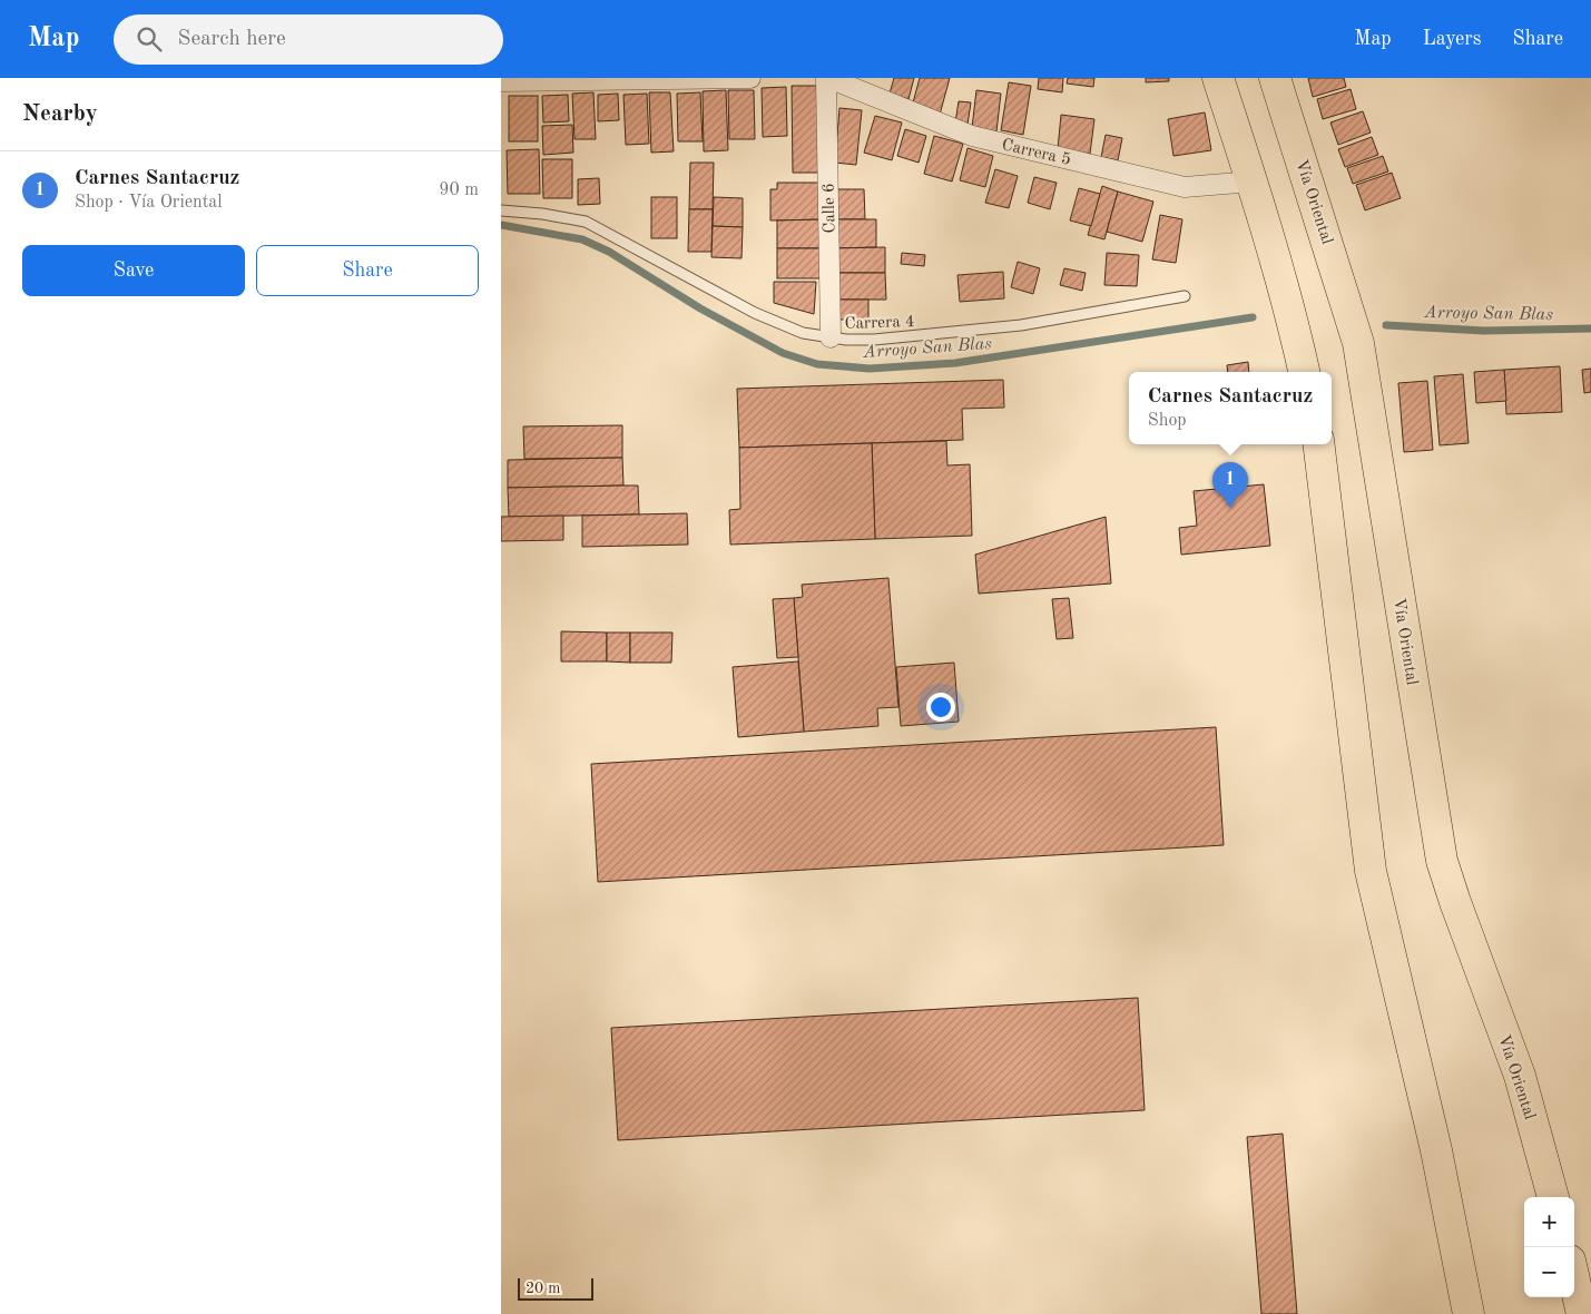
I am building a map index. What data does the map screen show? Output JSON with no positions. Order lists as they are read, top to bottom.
{
  "streets": {
    "highway": ["Vía Oriental"],
    "street": ["Carrera 5", "Calle 6"],
    "lane": ["Carrera 4"]
  },
  "crossings": [
    ["Carrera 5", "Calle 6"],
    ["Calle 6", "Carrera 4"]
  ],
  "water": ["Arroyo San Blas"],
  "scale_bar": "20 m",
  "page": {
    "header": "Map",
    "search": "Search here",
    "nav": ["Map", "Layers", "Share"],
    "heading": "Nearby",
    "list": [
      {
        "mark": "1",
        "name": "Carnes Santacruz",
        "note": "Shop · Vía Oriental",
        "value": "90 m"
      }
    ],
    "buttons": ["Save", "Share"],
    "popup": ["Carnes Santacruz", "Shop"],
    "pins": "1",
    "map_buttons": ["+", "−"],
    "scale": "20 m"
  }
}
